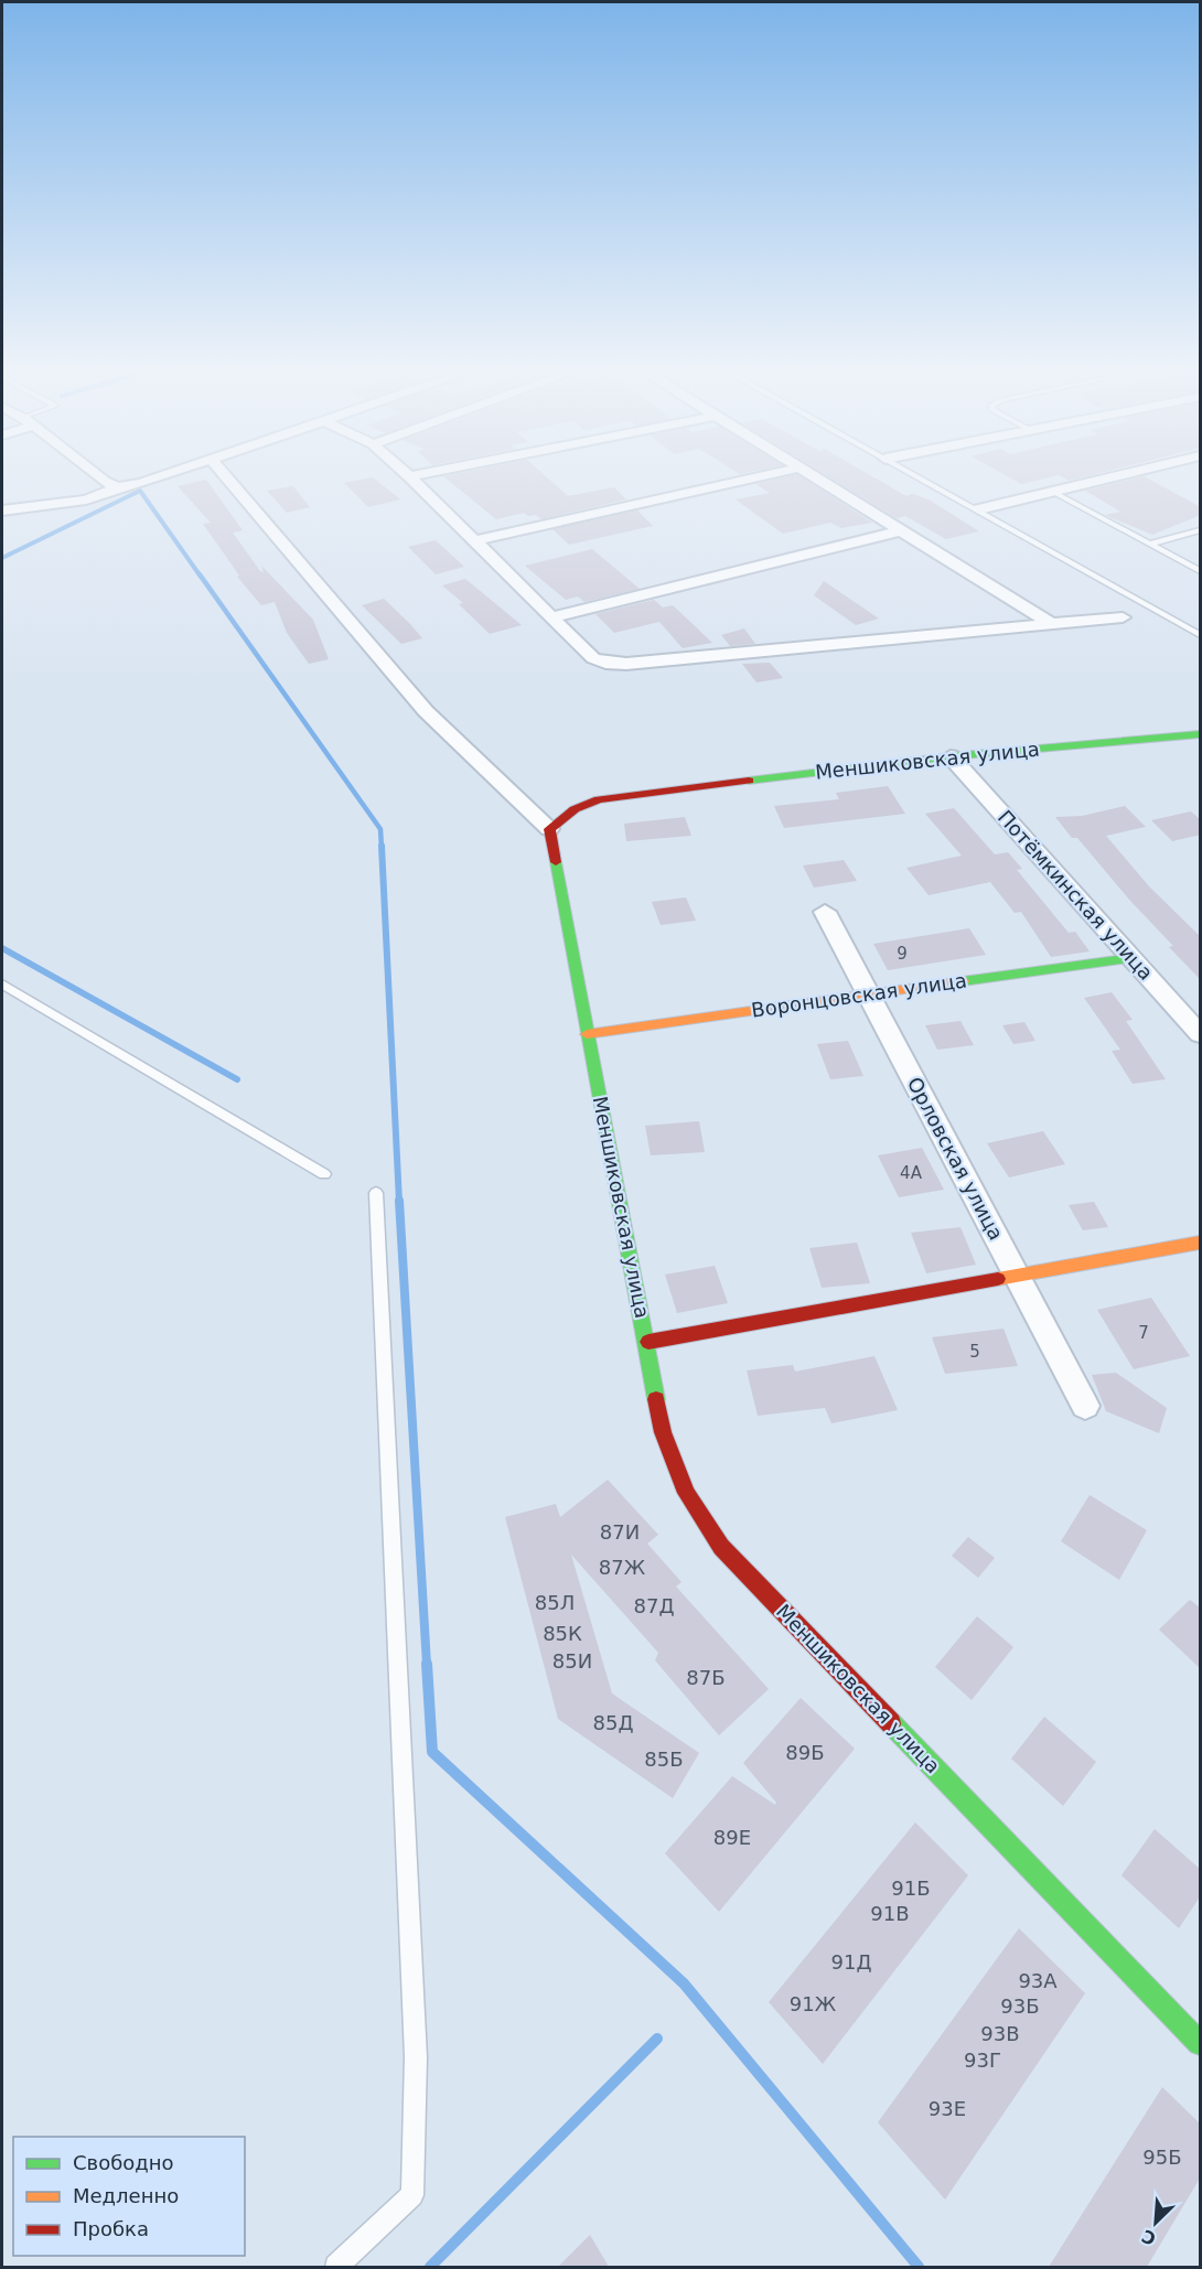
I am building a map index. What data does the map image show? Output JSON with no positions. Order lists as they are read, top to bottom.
{
  "streets": {
    "street": [
      "Меншиковская улица",
      "Потёмкинская улица",
      "Воронцовская улица",
      "Орловская улица"
    ]
  },
  "crossings": [
    ["Меншиковская улица", "Потёмкинская улица"],
    ["Меншиковская улица", "Воронцовская улица"],
    ["Потёмкинская улица", "Воронцовская улица"],
    ["Воронцовская улица", "Орловская улица"]
  ],
  "house_numbers": [
    "9",
    "4А",
    "7",
    "5",
    "87И",
    "87Ж",
    "85Л",
    "87Д",
    "85К",
    "85И",
    "87Б",
    "85Д",
    "89Б",
    "85Б",
    "89Е",
    "91Б",
    "91В",
    "91Д",
    "93А",
    "91Ж",
    "93Б",
    "93В",
    "93Г",
    "93Е",
    "95Б"
  ],
  "legend": ["Свободно", "Медленно", "Пробка"],
  "north": "bottom left"
}
